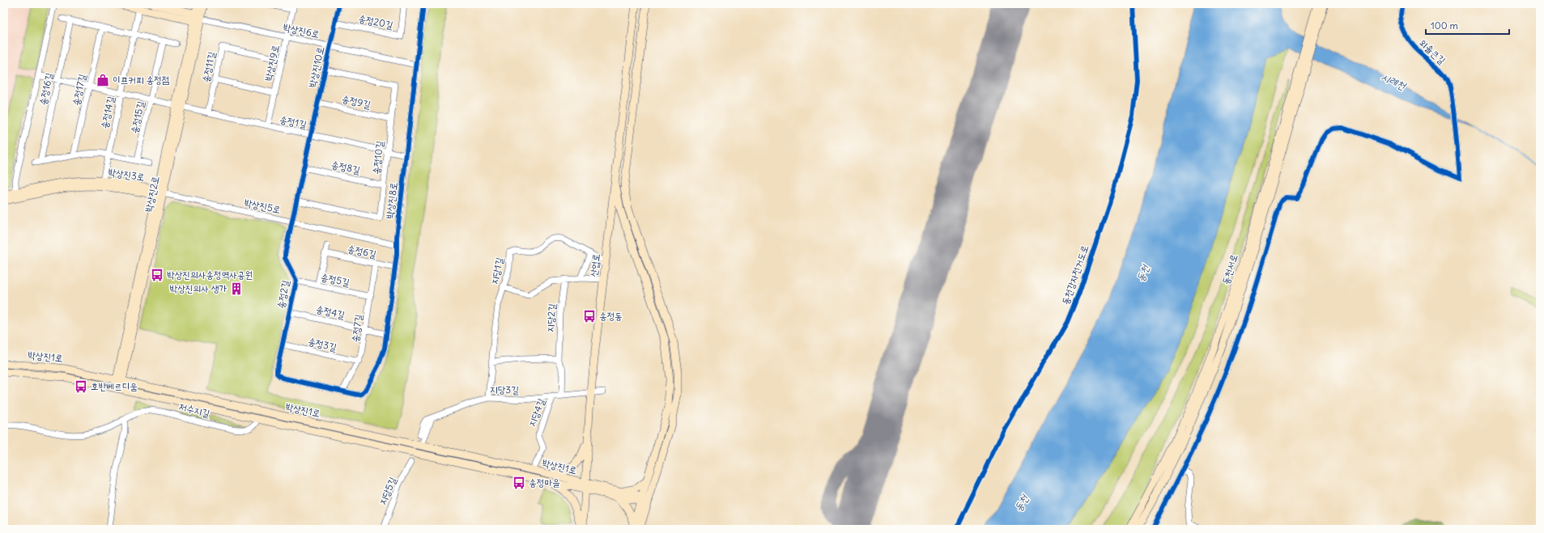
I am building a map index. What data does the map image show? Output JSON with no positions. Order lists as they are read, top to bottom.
{
  "streets": {
    "street": [
      "송정20길",
      "박상진6로",
      "외솔큰길",
      "박상진9로",
      "송정11길",
      "박상진10로",
      "송정16길",
      "송정17길",
      "송정9길",
      "송정14길",
      "송정15길",
      "송정1길",
      "송정10길",
      "송정8길",
      "박상진3로",
      "박상진2로",
      "박상진8로",
      "박상진5로",
      "송정6길",
      "산업로",
      "동천서로",
      "지당1길",
      "송정5길",
      "송정2길",
      "송정4길",
      "지당2길",
      "송정7길",
      "송정3길",
      "박상진1로",
      "지당3길",
      "저수지길",
      "지당4길",
      "지당5길"
    ],
    "cycle path": ["동천강자전거도로"]
  },
  "crossings": [
    ["송정20길", "박상진10로"],
    ["박상진6로", "박상진9로"],
    ["박상진6로", "박상진10로"],
    ["박상진6로", "박상진2로"],
    ["박상진6로", "박상진8로"],
    ["박상진9로", "송정11길"],
    ["박상진9로", "송정1길"],
    ["송정11길", "송정1길"],
    ["박상진10로", "송정9길"],
    ["박상진10로", "송정1길"],
    ["박상진10로", "송정10길"],
    ["박상진10로", "송정2길"],
    ["송정16길", "송정17길"],
    ["송정16길", "송정14길"],
    ["송정16길", "송정1길"],
    ["송정17길", "송정1길"],
    ["송정9길", "송정10길"],
    ["송정14길", "송정1길"],
    ["송정14길", "박상진3로"],
    ["송정15길", "송정1길"],
    ["송정1길", "송정10길"],
    ["송정1길", "박상진2로"],
    ["송정1길", "박상진8로"],
    ["송정1길", "송정2길"],
    ["송정10길", "송정8길"],
    ["송정10길", "송정2길"],
    ["송정8길", "송정2길"],
    ["박상진3로", "박상진2로"],
    ["박상진3로", "박상진5로"],
    ["박상진2로", "박상진5로"],
    ["박상진2로", "박상진1로"],
    ["박상진8로", "박상진5로"],
    ["박상진8로", "송정6길"],
    ["박상진8로", "송정2길"],
    ["박상진8로", "송정4길"],
    ["박상진5로", "송정2길"],
    ["송정6길", "송정7길"],
    ["산업로", "지당1길"],
    ["산업로", "박상진1로"],
    ["산업로", "지당3길"],
    ["지당1길", "지당3길"],
    ["송정5길", "송정2길"],
    ["송정5길", "송정7길"],
    ["송정2길", "송정4길"],
    ["송정2길", "송정7길"],
    ["송정2길", "송정3길"],
    ["송정4길", "송정7길"],
    ["지당2길", "지당3길"],
    ["송정7길", "송정3길"],
    ["박상진1로", "저수지길"],
    ["박상진1로", "지당4길"],
    ["지당3길", "지당4길"]
  ],
  "water": ["시례천", "동천"],
  "places": {
    "shop": ["이프커피 송정점"],
    "bus stop": [
      "박상진의사송정역사공원",
      "송정동",
      "호반베르디움",
      "송정마을"
    ],
    "building": ["박상진의사 생가"]
  },
  "scale_bar": "100 m"
}
